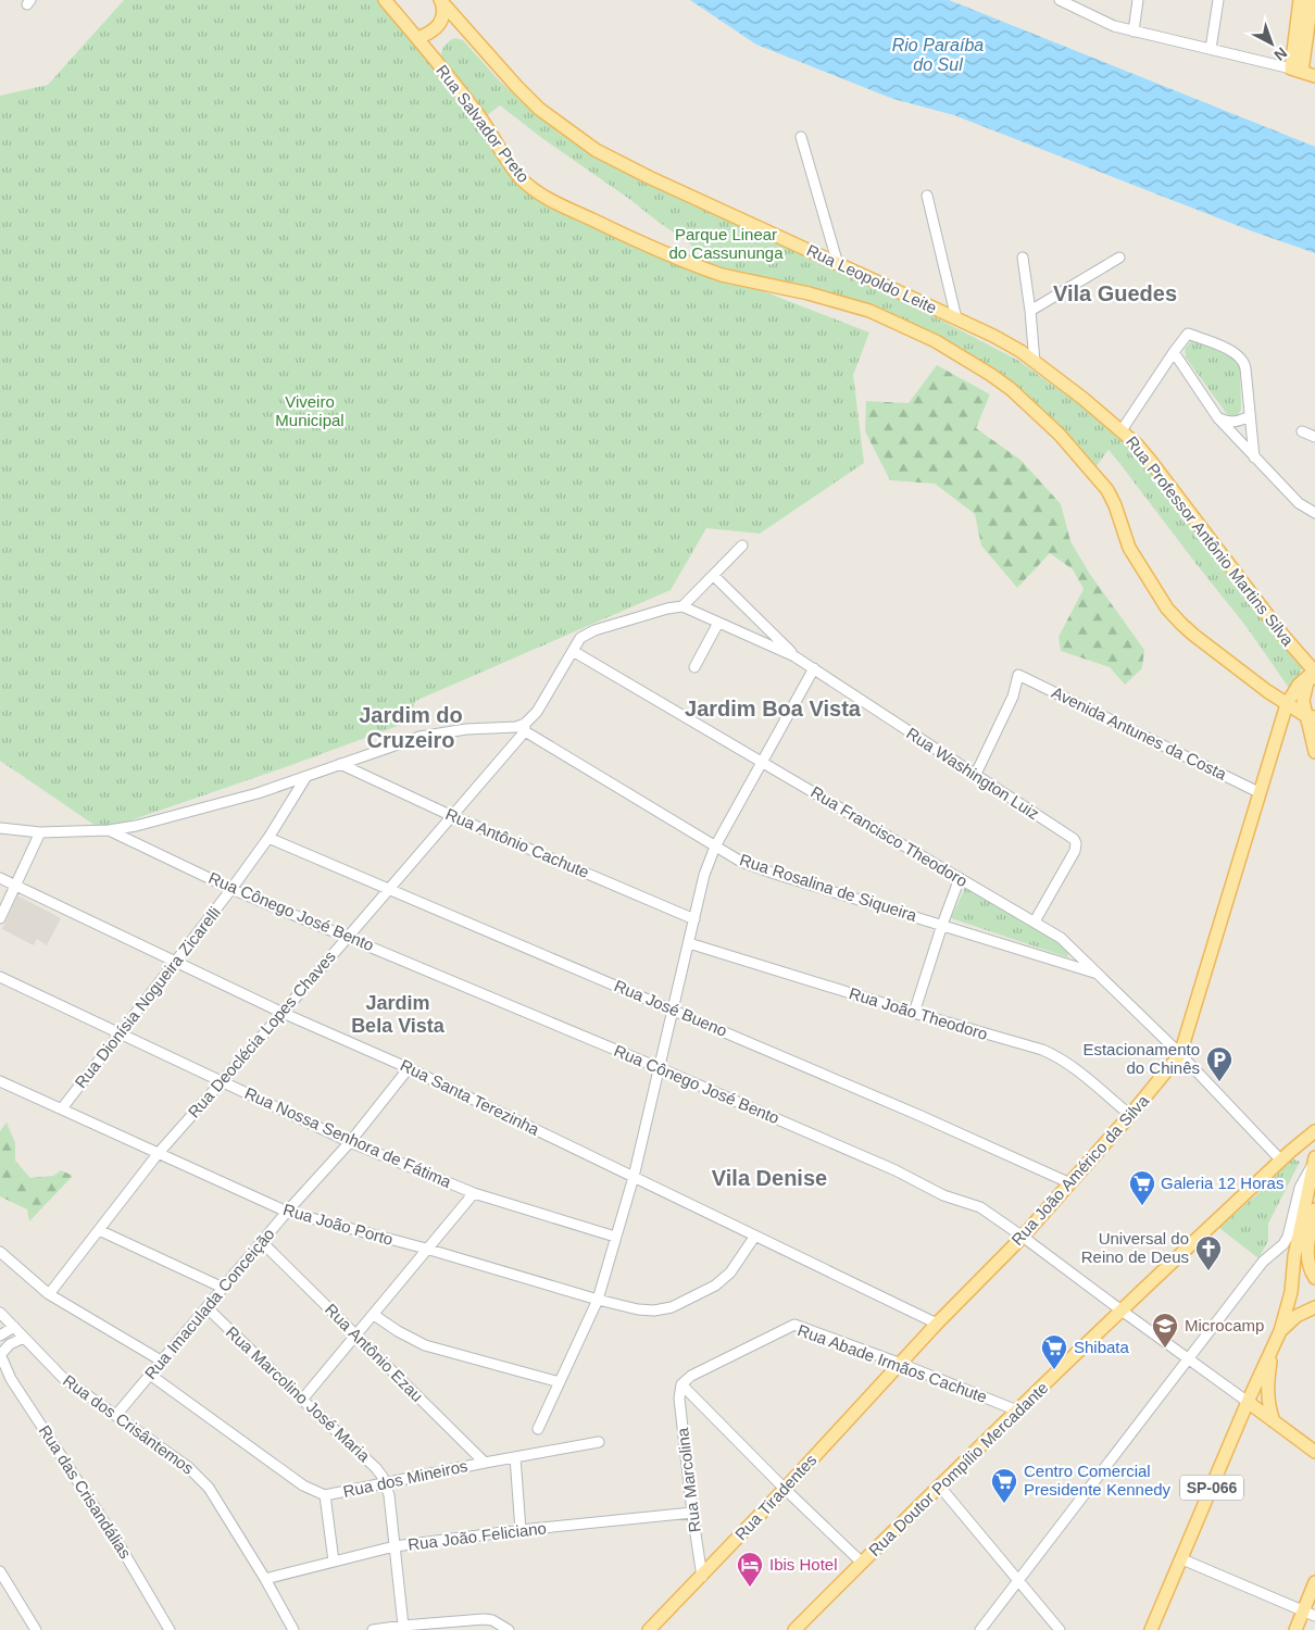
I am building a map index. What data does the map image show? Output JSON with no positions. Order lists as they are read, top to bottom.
{
  "streets": {
    "main road": [
      "Rua Salvador Preto",
      "Rua Leopoldo Leite",
      "Rua Professor Antônio Martins Silva",
      "Rua João Américo da Silva",
      "Rua Doutor Pompílio Mercadante",
      "SP-066",
      "Rua Tiradentes"
    ],
    "street": [
      "Avenida Antunes da Costa",
      "Rua Washington Luiz",
      "Rua Francisco Theodoro",
      "Rua Antônio Cachute",
      "Rua Rosalina de Siqueira",
      "Rua Cônego José Bento",
      "Rua Dionísia Nogueira Zicarelli",
      "Rua José Bueno",
      "Rua João Theodoro",
      "Rua Deoclécia Lopes Chaves",
      "Rua Santa Terezinha",
      "Rua Nossa Senhora de Fátima",
      "Rua João Porto",
      "Rua Imaculada Conceição",
      "Rua Antônio Ezau",
      "Rua Abade Irmãos Cachute",
      "Rua Marcolino José Maria",
      "Rua dos Crisântemos",
      "Rua dos Mineiros",
      "Rua Marcolina",
      "Rua das Crisandálias",
      "Rua João Feliciano"
    ]
  },
  "crossings": [
    ["Rua Salvador Preto", "Rua João Américo da Silva"],
    ["Rua Leopoldo Leite", "Rua Professor Antônio Martins Silva"],
    ["Rua Professor Antônio Martins Silva", "Rua João Américo da Silva"],
    ["Avenida Antunes da Costa", "Rua Washington Luiz"],
    ["Avenida Antunes da Costa", "Rua João Américo da Silva"],
    ["Rua Washington Luiz", "Rua Francisco Theodoro"],
    ["Rua Washington Luiz", "Rua Deoclécia Lopes Chaves"],
    ["Rua Francisco Theodoro", "Rua Rosalina de Siqueira"],
    ["Rua Francisco Theodoro", "Rua Deoclécia Lopes Chaves"],
    ["Rua Francisco Theodoro", "Rua João Américo da Silva"],
    ["Rua Francisco Theodoro", "Rua Doutor Pompílio Mercadante"],
    ["Rua Antônio Cachute", "Rua Deoclécia Lopes Chaves"],
    ["Rua Rosalina de Siqueira", "Rua Deoclécia Lopes Chaves"],
    ["Rua Cônego José Bento", "Rua Dionísia Nogueira Zicarelli"],
    ["Rua Cônego José Bento", "Rua Deoclécia Lopes Chaves"],
    ["Rua Cônego José Bento", "Rua João Américo da Silva"],
    ["Rua Cônego José Bento", "Rua Doutor Pompílio Mercadante"],
    ["Rua Cônego José Bento", "SP-066"],
    ["Rua Dionísia Nogueira Zicarelli", "Rua José Bueno"],
    ["Rua Dionísia Nogueira Zicarelli", "Rua Santa Terezinha"],
    ["Rua Dionísia Nogueira Zicarelli", "Rua Nossa Senhora de Fátima"],
    ["Rua Dionísia Nogueira Zicarelli", "Rua João Porto"],
    ["Rua José Bueno", "Rua Deoclécia Lopes Chaves"],
    ["Rua José Bueno", "Rua João Américo da Silva"],
    ["Rua João Theodoro", "Rua João Américo da Silva"],
    ["Rua Deoclécia Lopes Chaves", "Rua Santa Terezinha"],
    ["Rua Deoclécia Lopes Chaves", "Rua Nossa Senhora de Fátima"],
    ["Rua Deoclécia Lopes Chaves", "Rua João Porto"],
    ["Rua Santa Terezinha", "Rua João Américo da Silva"],
    ["Rua Santa Terezinha", "Rua João Porto"],
    ["Rua Santa Terezinha", "Rua Imaculada Conceição"],
    ["Rua Nossa Senhora de Fátima", "Rua Imaculada Conceição"],
    ["Rua João Américo da Silva", "Rua Abade Irmãos Cachute"],
    ["Rua João Américo da Silva", "Rua Tiradentes"],
    ["Rua João Porto", "Rua Imaculada Conceição"],
    ["Rua Imaculada Conceição", "Rua Antônio Ezau"],
    ["Rua Imaculada Conceição", "Rua Marcolino José Maria"],
    ["Rua Imaculada Conceição", "Rua dos Crisântemos"],
    ["Rua Imaculada Conceição", "Rua dos Mineiros"],
    ["Rua Antônio Ezau", "Rua dos Mineiros"],
    ["Rua Abade Irmãos Cachute", "Rua Doutor Pompílio Mercadante"],
    ["Rua Abade Irmãos Cachute", "Rua Marcolina"],
    ["Rua Abade Irmãos Cachute", "Rua Tiradentes"],
    ["Rua Marcolino José Maria", "Rua dos Mineiros"],
    ["Rua dos Crisântemos", "Rua João Feliciano"],
    ["Rua Marcolina", "Rua Tiradentes"],
    ["Rua Marcolina", "Rua João Feliciano"]
  ],
  "districts": [
    "Vila Guedes",
    "Jardim Boa Vista",
    "Jardim do Cruzeiro",
    "Jardim Bela Vista",
    "Vila Denise"
  ],
  "water": ["Rio Paraíba do Sul"],
  "parks": ["Parque Linear do Cassununga", "Viveiro Municipal"],
  "places": {
    "parking": ["Estacionamento do Chinês"],
    "supermarket": ["Galeria 12 Horas", "Shibata", "Centro Comercial Presidente Kennedy"],
    "church": ["Universal do Reino de Deus"],
    "school or university": ["Microcamp"],
    "hotel": ["Ibis Hotel"]
  },
  "north": "bottom right"
}
